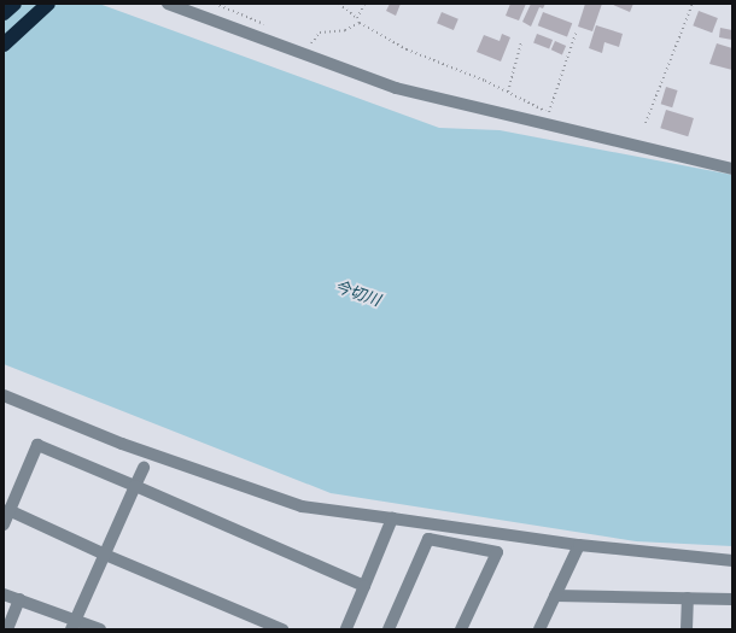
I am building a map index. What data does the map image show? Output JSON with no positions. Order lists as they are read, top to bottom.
{
  "water": ["今切川"]
}
